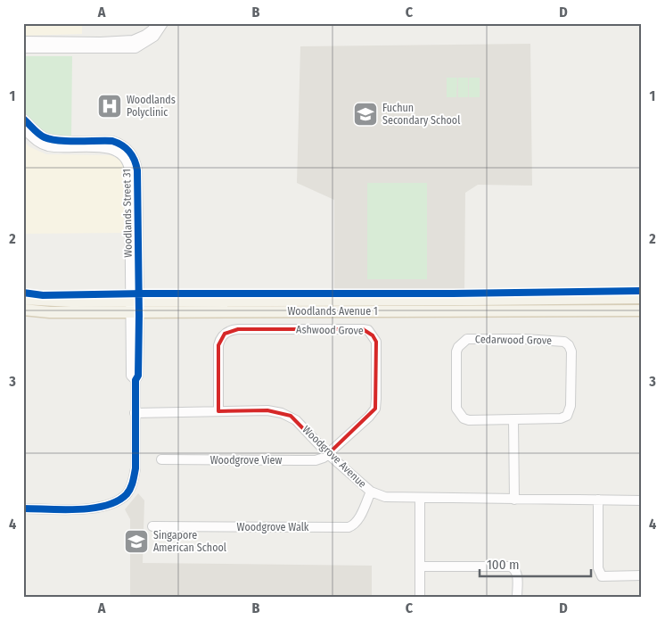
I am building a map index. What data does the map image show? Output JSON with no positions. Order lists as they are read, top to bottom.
{
  "streets": {
    "main road": ["Woodlands Avenue 1"],
    "street": [
      "Woodlands Street 31",
      "Ashwood Grove",
      "Cedarwood Grove",
      "Woodgrove Avenue",
      "Woodgrove View",
      "Woodgrove Walk"
    ]
  },
  "crossings": [
    ["Woodlands Street 31", "Woodlands Avenue 1"],
    ["Ashwood Grove", "Woodgrove Avenue"],
    ["Ashwood Grove", "Woodgrove View"],
    ["Woodgrove Avenue", "Woodgrove View"],
    ["Woodgrove Avenue", "Woodgrove Walk"]
  ],
  "places": {
    "hospital": ["Woodlands Polyclinic"],
    "school or university": ["Fuchun Secondary School", "Singapore American School"]
  },
  "scale_bar": "100 m",
  "grid": {
    "columns": [
      "A",
      "B",
      "C",
      "D"
    ],
    "rows": [
      "1",
      "2",
      "3",
      "4"
    ]
  }
}
